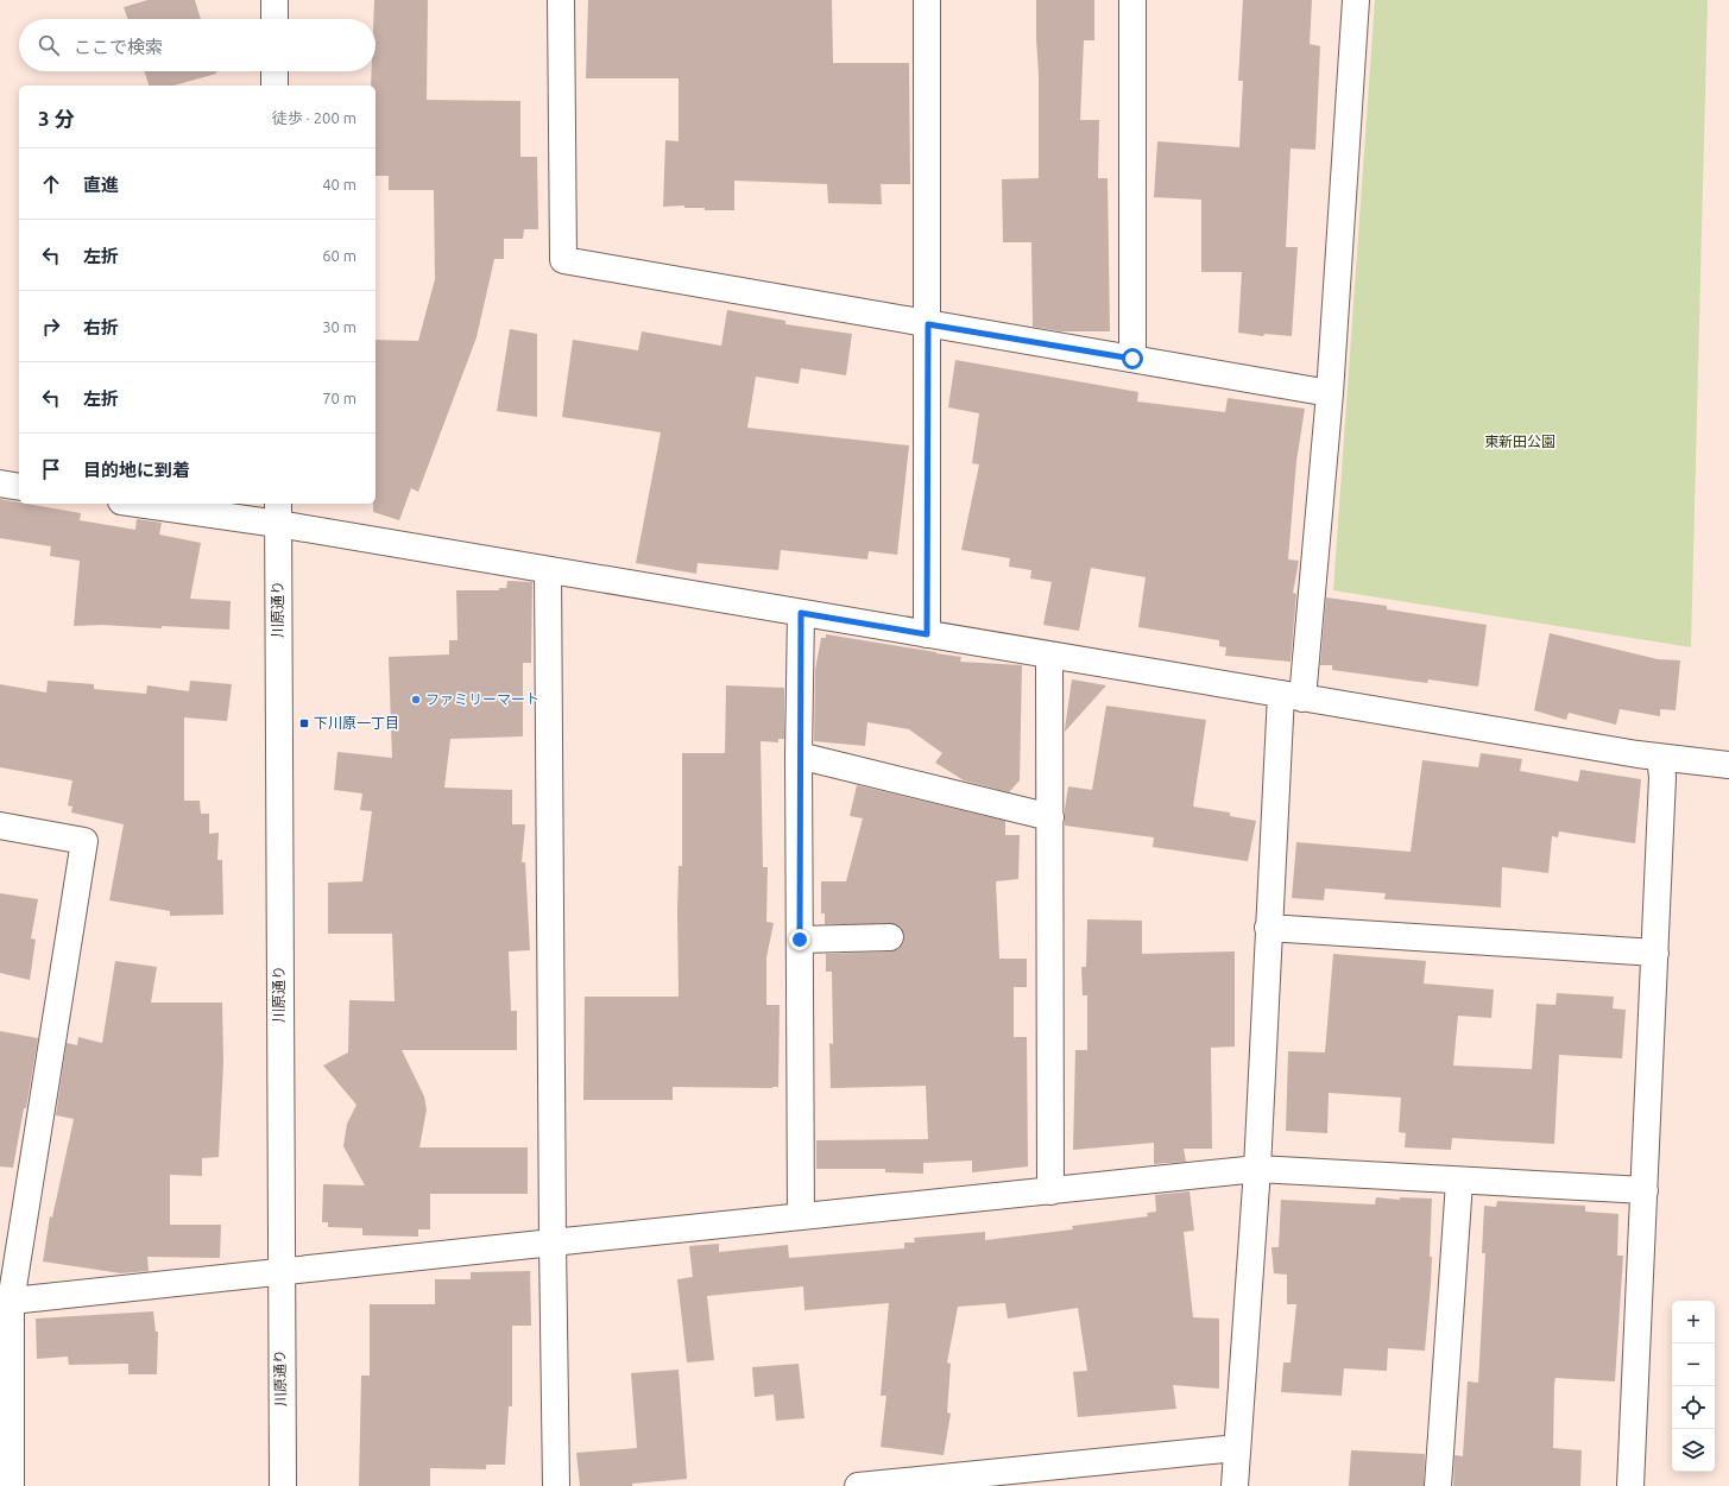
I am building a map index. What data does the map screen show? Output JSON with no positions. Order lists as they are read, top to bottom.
{
  "streets": {
    "street": ["川原通り"]
  },
  "parks": ["東新田公園"],
  "places": {
    "other": ["ファミリーマート"],
    "transit": ["下川原一丁目"]
  },
  "page": {
    "search": "ここで検索",
    "heading": ["3 分", "徒歩 · 200 m"],
    "list": [
      ["直進", "40 m"],
      ["左折", "60 m"],
      ["右折", "30 m"],
      ["左折", "70 m"],
      "目的地に到着"
    ],
    "map_buttons": ["+", "−"]
  }
}
